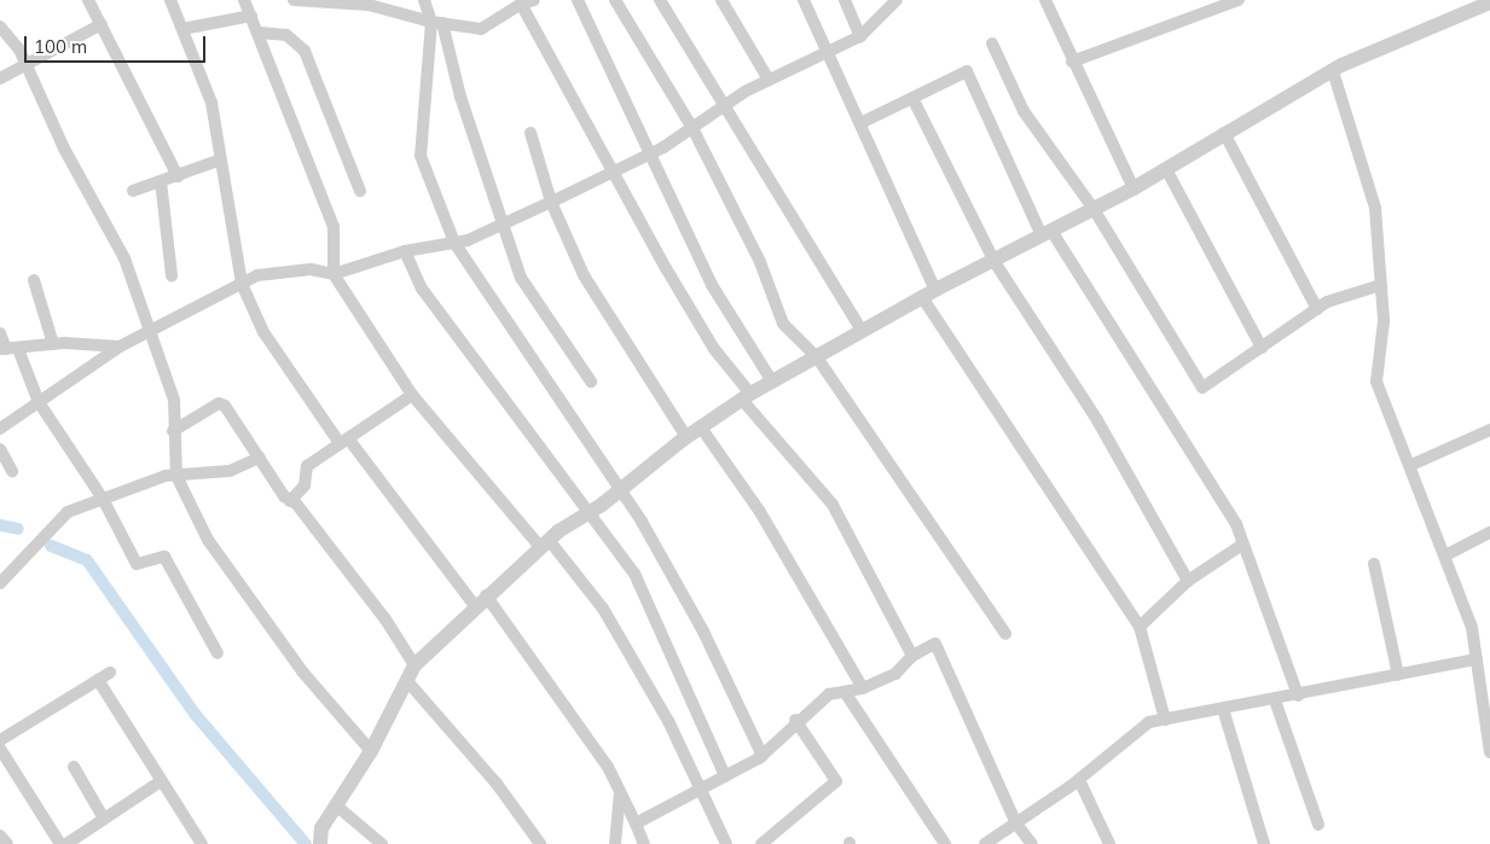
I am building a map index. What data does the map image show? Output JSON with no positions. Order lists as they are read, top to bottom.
{
  "scale_bar": "100 m"
}
